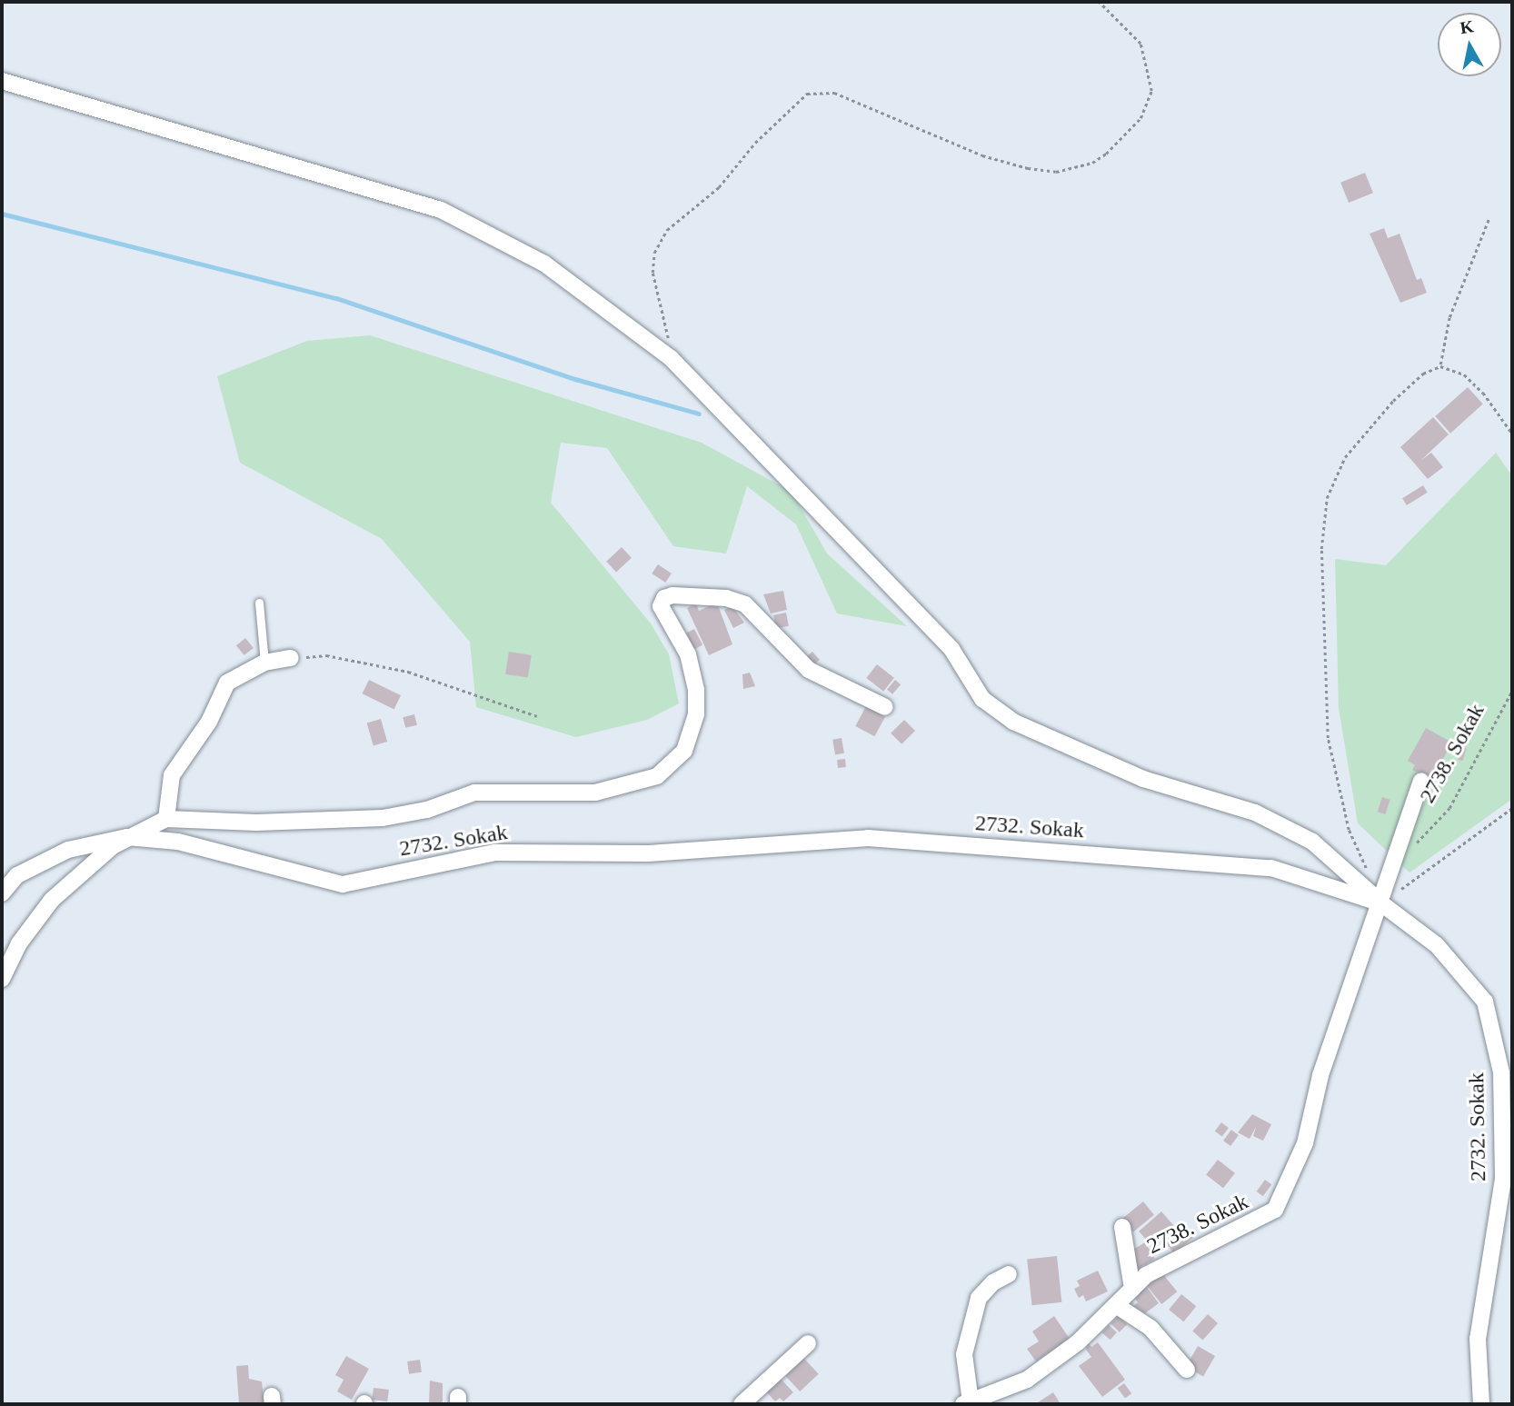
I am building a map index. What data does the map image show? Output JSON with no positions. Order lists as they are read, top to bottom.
{
  "streets": {
    "street": ["2738. Sokak", "2732. Sokak"]
  },
  "crossings": [
    ["2738. Sokak", "2732. Sokak"]
  ],
  "north": "top"
}
